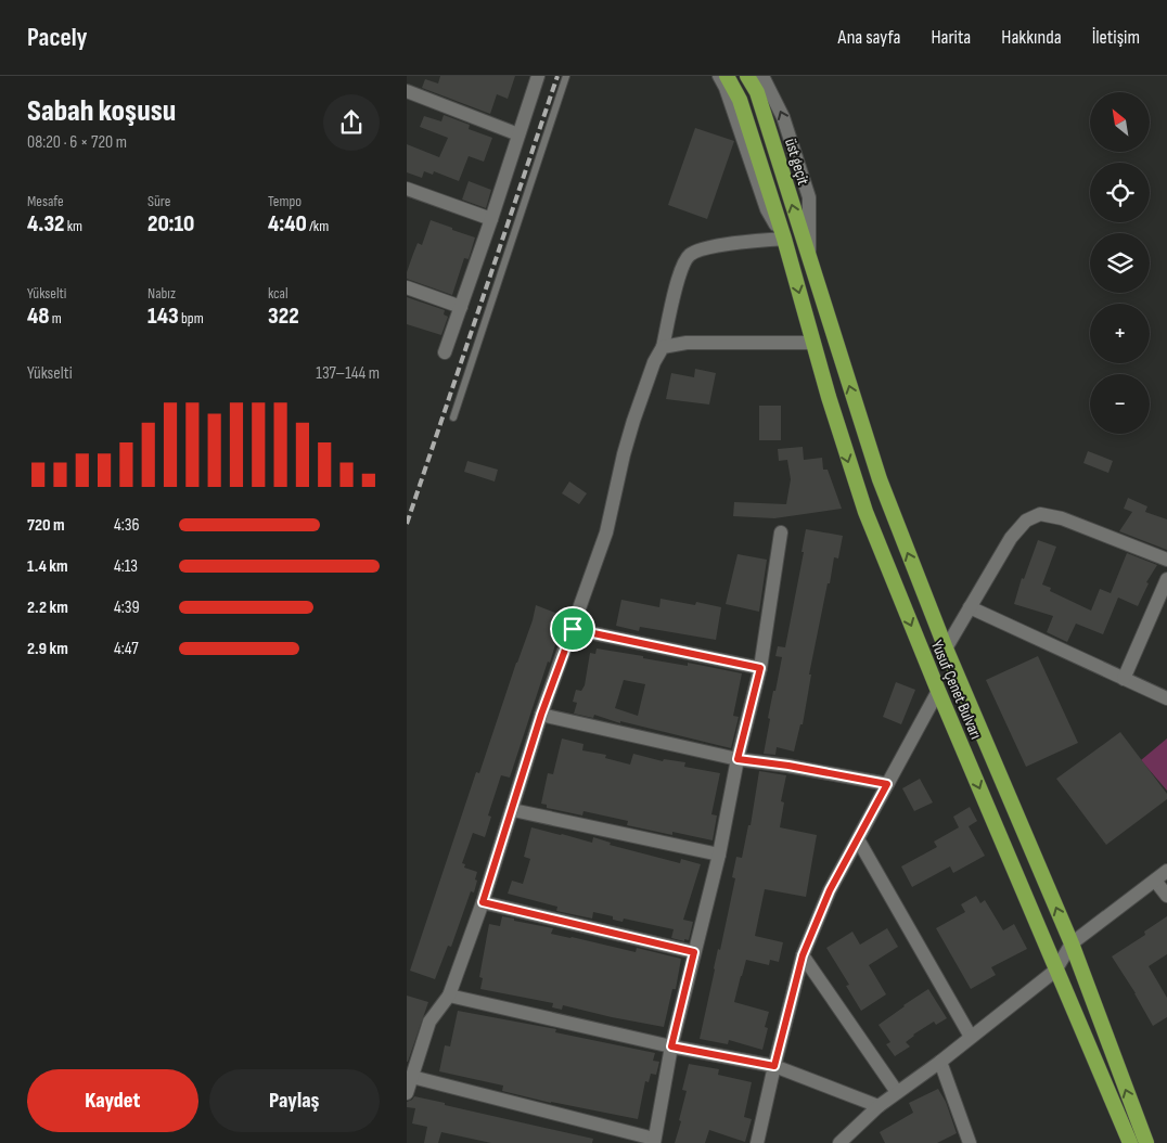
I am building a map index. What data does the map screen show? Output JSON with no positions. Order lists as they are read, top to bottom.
{
  "streets": {
    "highway": ["üst geçit", "Yusuf Çenet Bulvarı"]
  },
  "crossings": [
    ["üst geçit", "Yusuf Çenet Bulvarı"]
  ],
  "one_way": ["üst geçit"],
  "north": "top left",
  "page": {
    "header": "Pacely",
    "nav": [
      "Ana sayfa",
      "Harita",
      "Hakkında",
      "İletişim"
    ],
    "heading": ["Sabah koşusu", "08:20 · 6 × 720 m"],
    "map_buttons": ["+", "−"],
    "stats": [
      ["Mesafe", "4.32 km"],
      ["Süre", "20:10"],
      ["Tempo", "4:40 /km"],
      ["Yükselti", "48 m"],
      ["Nabız", "143 bpm"],
      ["kcal", "322"]
    ],
    "chart": ["Yükselti", "137–144 m"],
    "list": [
      {
        "name": "720 m",
        "note": "4:36"
      },
      {
        "name": "1.4 km",
        "note": "4:13"
      },
      {
        "name": "2.2 km",
        "note": "4:39"
      },
      {
        "name": "2.9 km",
        "note": "4:47"
      }
    ],
    "buttons": ["Kaydet", "Paylaş"]
  }
}
